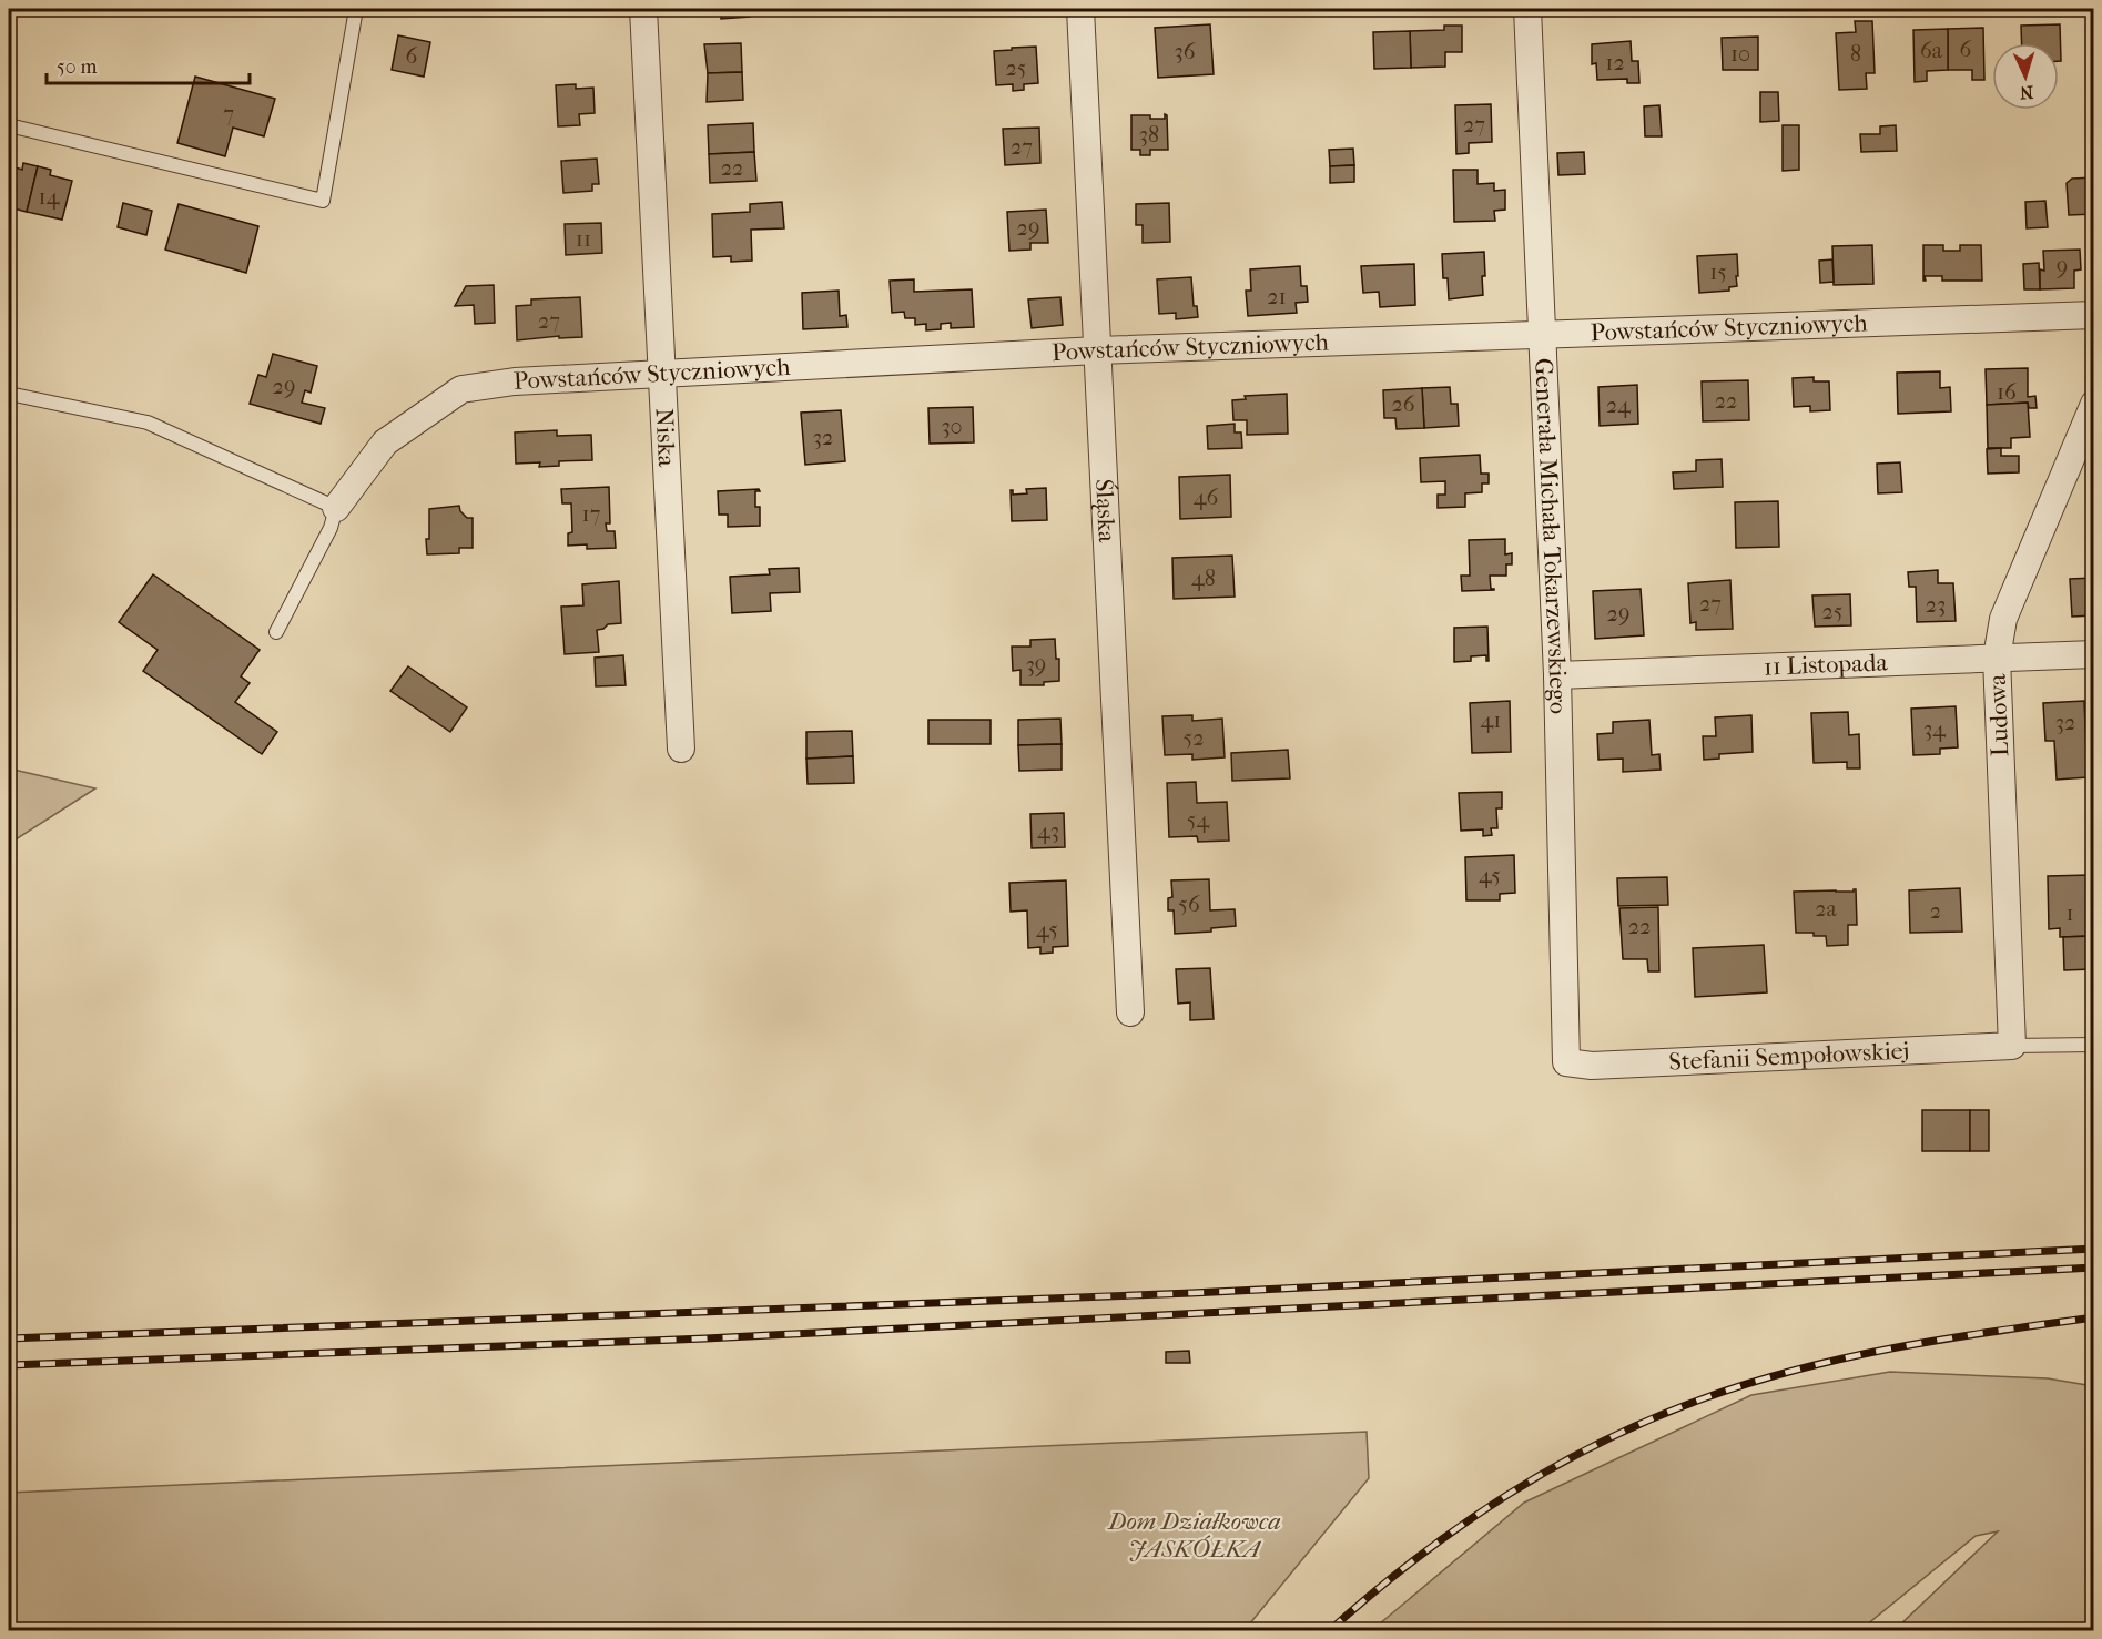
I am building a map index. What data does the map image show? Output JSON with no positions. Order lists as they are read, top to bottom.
{
  "streets": {
    "street": [
      "Powstańców Styczniowych",
      "Niska",
      "Śląska",
      "Generała Michała Tokarzewskiego",
      "11 Listopada",
      "Ludowa",
      "Stefanii Sempołowskiej"
    ]
  },
  "crossings": [
    ["Powstańców Styczniowych", "Niska"],
    ["Powstańców Styczniowych", "Śląska"],
    ["Powstańców Styczniowych", "Generała Michała Tokarzewskiego"],
    ["Generała Michała Tokarzewskiego", "11 Listopada"],
    ["Generała Michała Tokarzewskiego", "Stefanii Sempołowskiej"],
    ["11 Listopada", "Ludowa"],
    ["Ludowa", "Stefanii Sempołowskiej"]
  ],
  "parks": ["Dom Działkowca JASKÓŁKA"],
  "house_numbers": [
    "6",
    "6a",
    "36",
    "10",
    "8",
    "6",
    "12",
    "25",
    "7",
    "27",
    "38",
    "27",
    "22",
    "14",
    "29",
    "11",
    "9",
    "15",
    "21",
    "27",
    "29",
    "16",
    "22",
    "26",
    "24",
    "30",
    "32",
    "46",
    "17",
    "48",
    "27",
    "23",
    "25",
    "29",
    "39",
    "41",
    "32",
    "34",
    "52",
    "54",
    "43",
    "45",
    "56",
    "2a",
    "2",
    "1",
    "22",
    "45"
  ],
  "scale_bar": "50 m",
  "north": "bottom"
}
